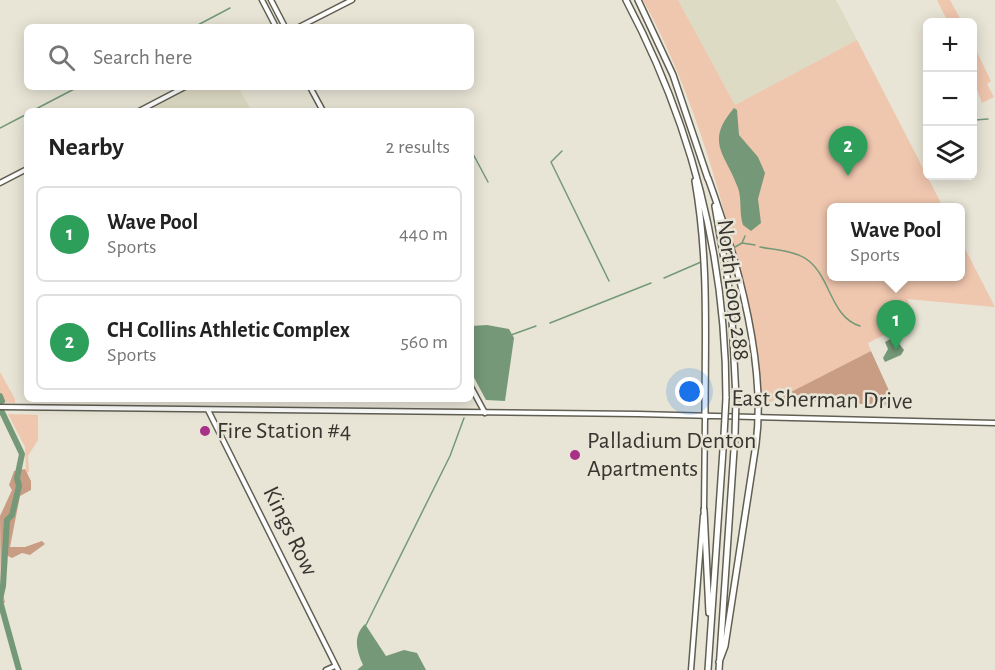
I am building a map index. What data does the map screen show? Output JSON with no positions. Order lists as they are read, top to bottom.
{
  "streets": {
    "highway": ["North Loop 288"],
    "main road": ["East Sherman Drive", "Kings Row"]
  },
  "crossings": [
    ["East Sherman Drive", "Kings Row"]
  ],
  "places": ["Fire Station #4", "Palladium Denton Apartments"],
  "page": {
    "map_buttons": ["+", "−"],
    "search": "Search here",
    "heading": ["Nearby", "2 results"],
    "pins": ["2", "1"],
    "list": [
      {
        "mark": "1",
        "name": "Wave Pool",
        "note": "Sports",
        "value": "440 m"
      },
      {
        "mark": "2",
        "name": "CH Collins Athletic Complex",
        "note": "Sports",
        "value": "560 m"
      }
    ],
    "popup": ["Wave Pool", "Sports"]
  }
}
